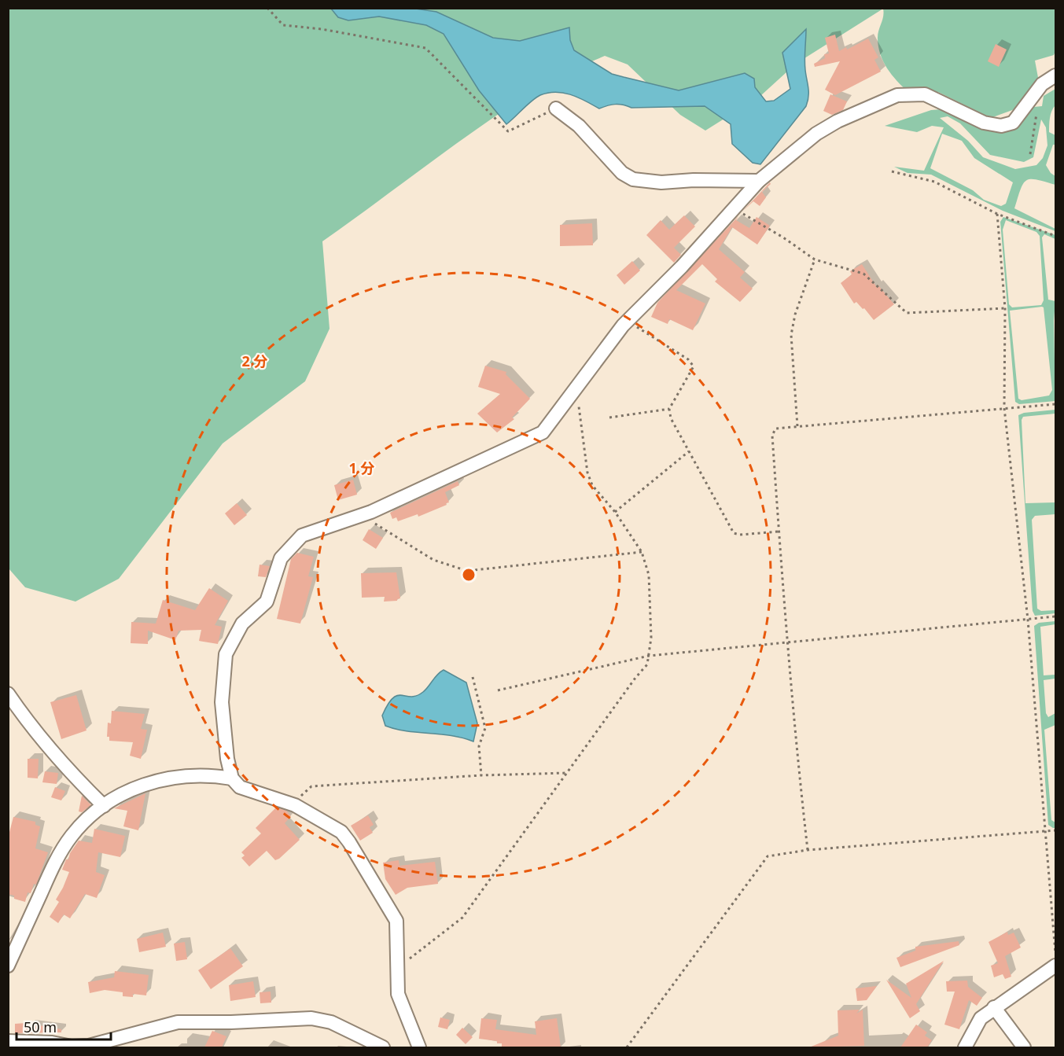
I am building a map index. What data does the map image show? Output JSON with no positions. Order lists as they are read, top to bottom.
{
  "scale_bar": "50 m",
  "rings": ["2 分", "1 分"]
}
